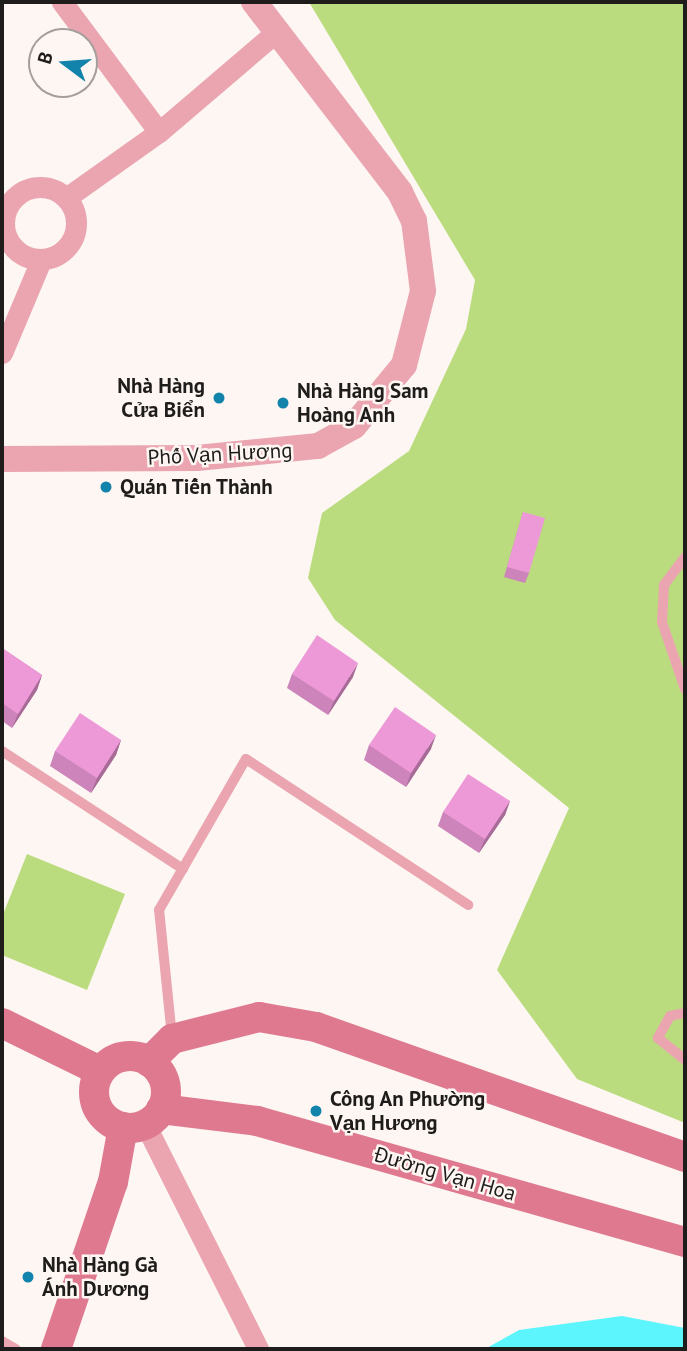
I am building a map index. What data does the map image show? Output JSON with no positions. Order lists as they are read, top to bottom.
{
  "streets": {
    "main road": ["Đường Vạn Hoa"],
    "street": ["Phố Vạn Hương"]
  },
  "places": [
    "Nhà Hàng Cửa Biển",
    "Nhà Hàng Sam Hoàng Anh",
    "Quán Tiến Thành",
    "Công An Phường Vạn Hương",
    "Nhà Hàng Gà Ánh Dương"
  ],
  "north": "left"
}
